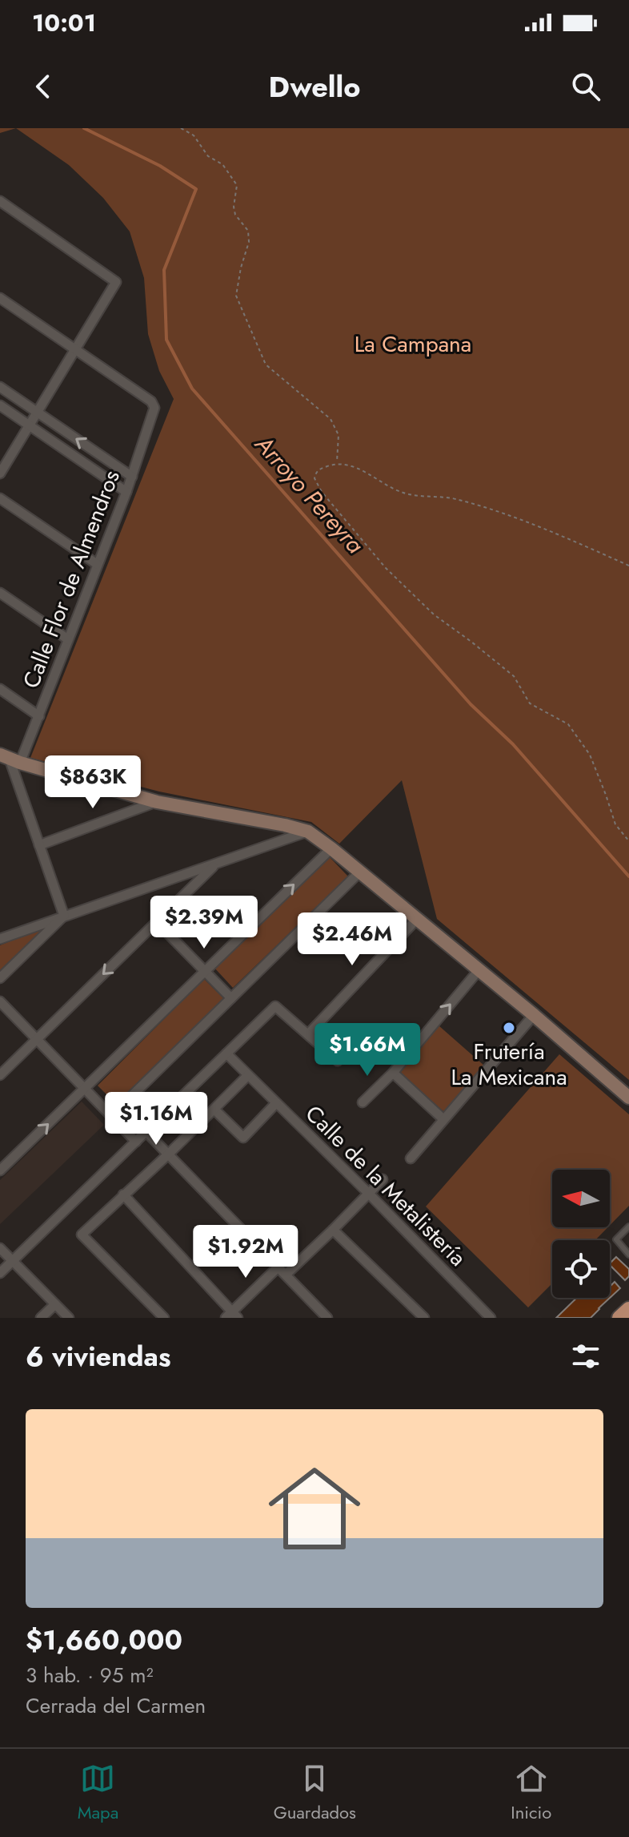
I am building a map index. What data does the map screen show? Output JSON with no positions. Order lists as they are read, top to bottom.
{
  "streets": {
    "street": ["Calle Flor de Almendros", "Calle de la Metalistería"]
  },
  "water": ["Arroyo Pereyra"],
  "parks": ["La Campana"],
  "places": ["Frutería La Mexicana"],
  "north": "left",
  "page": {
    "status": "10:01",
    "header": "Dwello",
    "price": [
      "$863K",
      "$2.39M",
      "$2.46M",
      "$1.66M",
      "$1.16M",
      "$1.92M"
    ],
    "heading": "6 viviendas",
    "list": [
      {
        "name": "$1,660,000",
        "note": "3 hab. · 95 m² · Cerrada del Carmen"
      }
    ],
    "tabs": ["Mapa", "Guardados", "Inicio"]
  }
}
